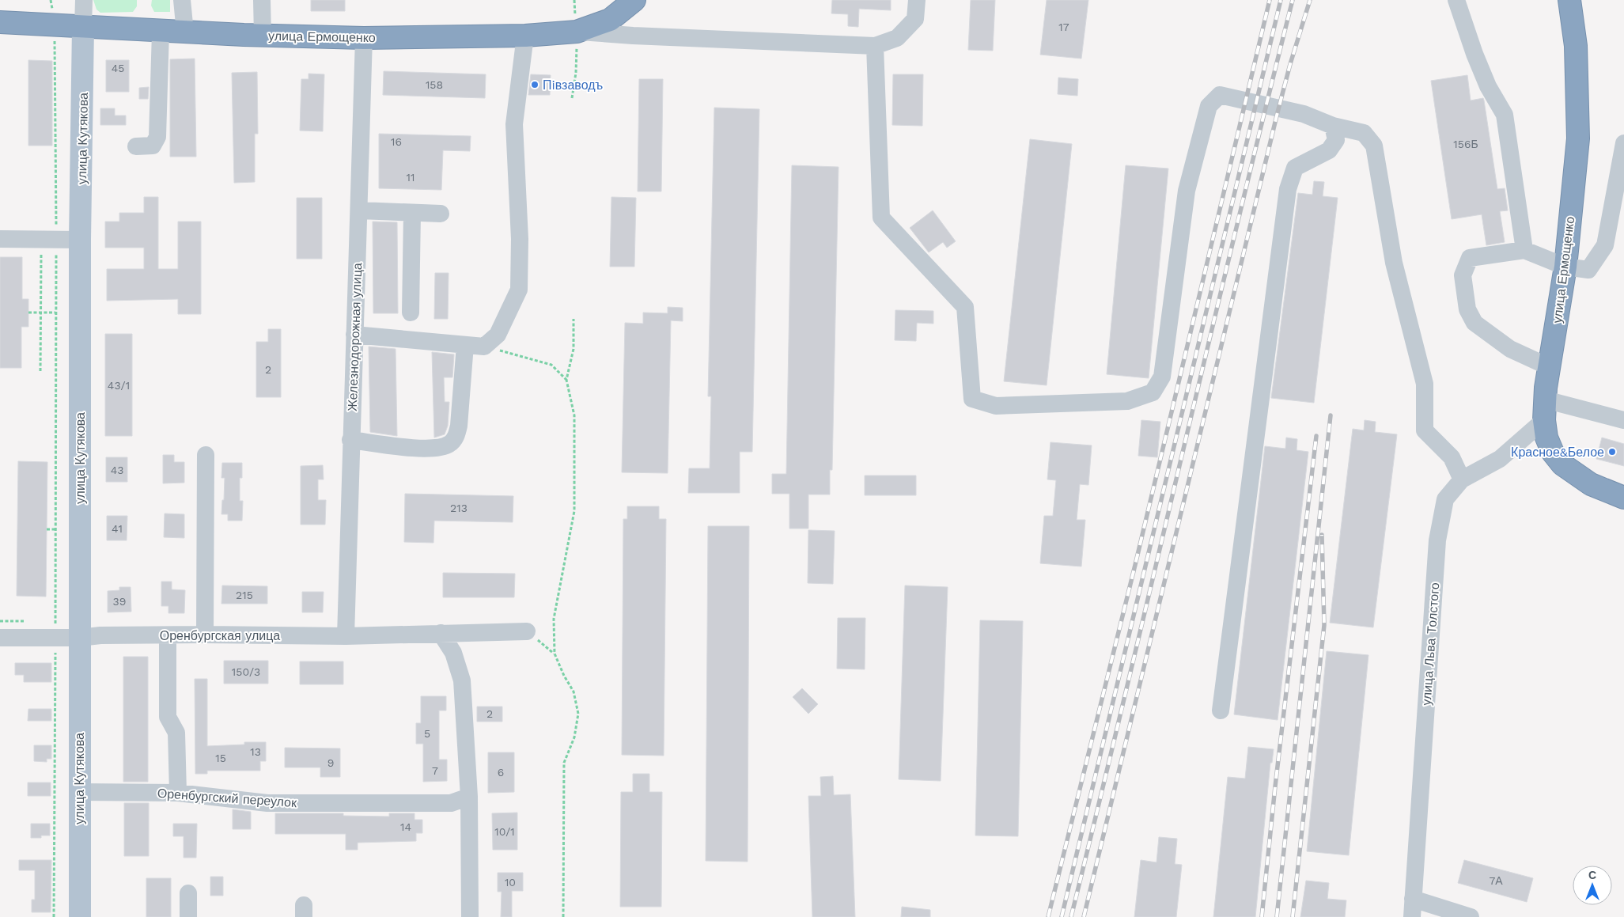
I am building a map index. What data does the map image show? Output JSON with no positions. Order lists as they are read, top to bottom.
{
  "streets": {
    "highway": ["улица Ермощенко"],
    "main road": ["улица Кутякова"],
    "street": [
      "Железнодорожная улица",
      "Оренбургская улица",
      "улица Льва Толстого",
      "Оренбургский переулок"
    ]
  },
  "crossings": [
    ["улица Ермощенко", "улица Кутякова"],
    ["улица Ермощенко", "Железнодорожная улица"],
    ["улица Ермощенко", "улица Льва Толстого"],
    ["улица Кутякова", "Оренбургская улица"],
    ["улица Кутякова", "Оренбургский переулок"],
    ["Железнодорожная улица", "Оренбургская улица"]
  ],
  "places": ["Пiвзаводъ", "Красное&Белое"],
  "house_numbers": [
    "17",
    "45",
    "158",
    "16",
    "156Б",
    "11",
    "2",
    "43/1",
    "43",
    "213",
    "41",
    "215",
    "39",
    "150/3",
    "2",
    "5",
    "13",
    "15",
    "9",
    "7",
    "6",
    "14",
    "10/1",
    "7А",
    "10"
  ],
  "north": "top"
}
